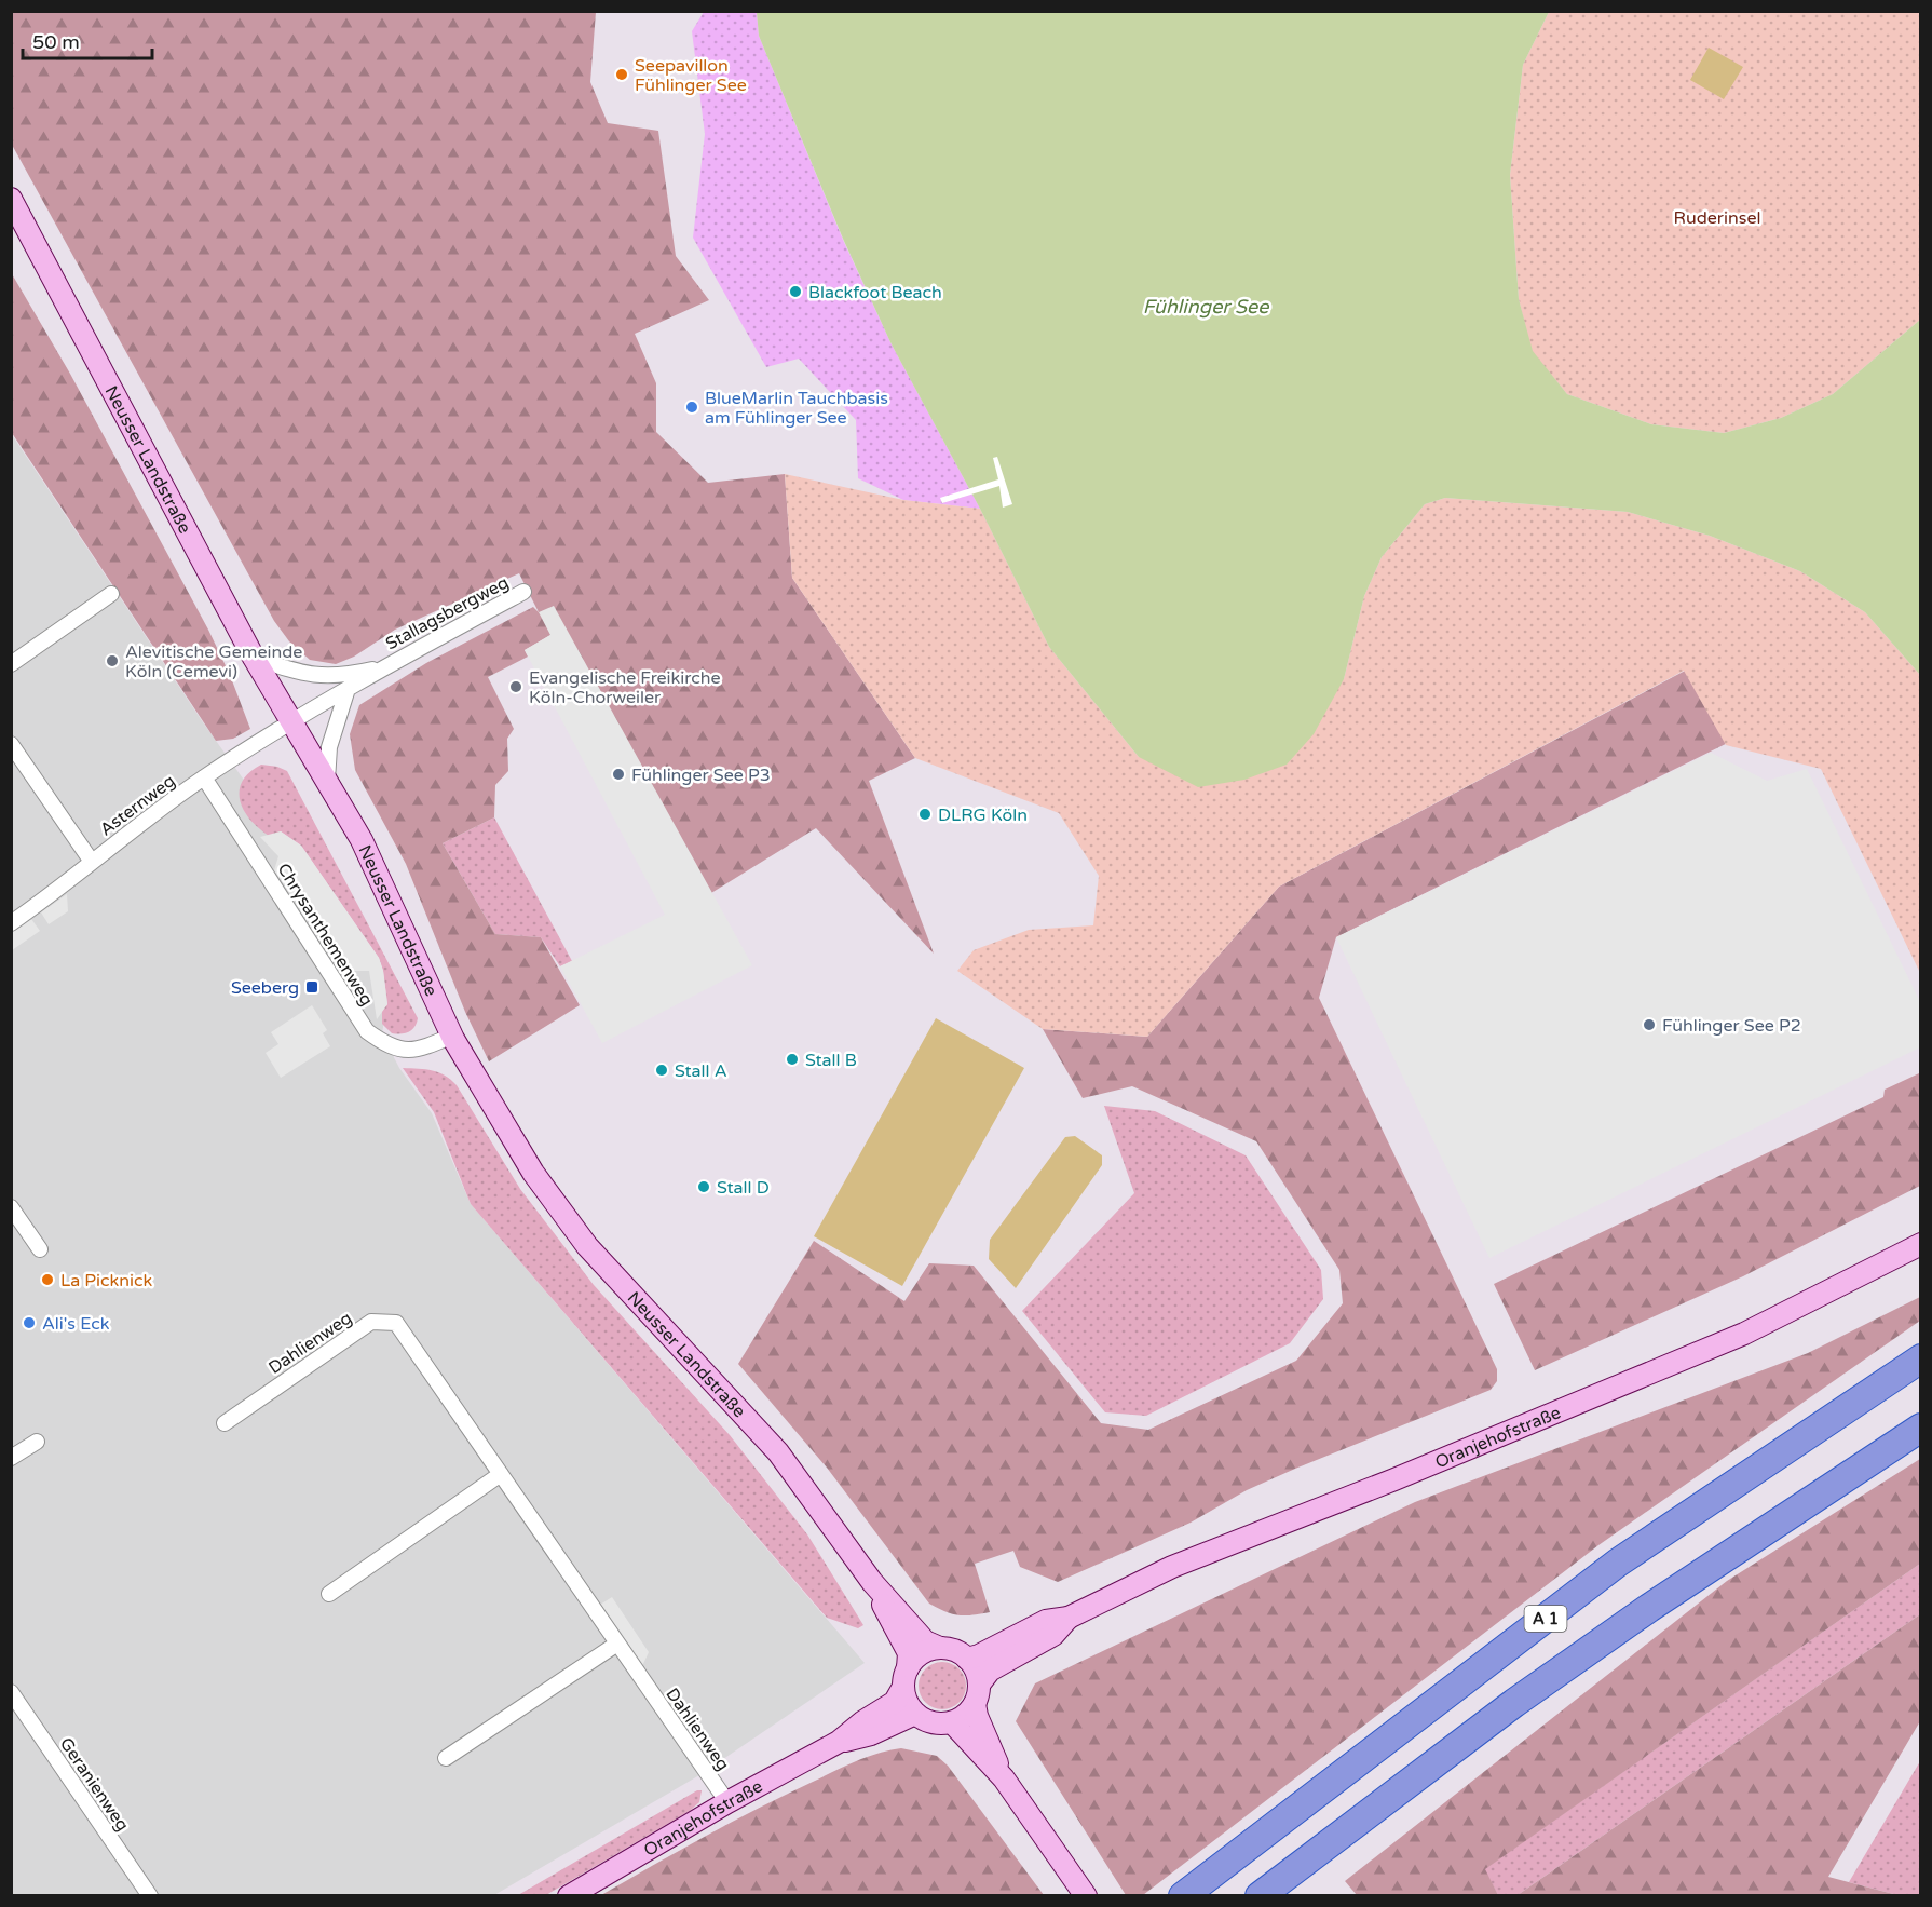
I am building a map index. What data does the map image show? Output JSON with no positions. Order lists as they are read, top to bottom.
{
  "streets": {
    "highway": ["A 1"],
    "main road": ["Neusser Landstraße", "Oranjehofstraße"],
    "street": [
      "Stallagsbergweg",
      "Asternweg",
      "Chrysanthemenweg",
      "Dahlienweg",
      "Geranienweg"
    ]
  },
  "crossings": [
    ["Neusser Landstraße", "Stallagsbergweg"],
    ["Neusser Landstraße", "Asternweg"],
    ["Neusser Landstraße", "Chrysanthemenweg"],
    ["Neusser Landstraße", "Oranjehofstraße"],
    ["Stallagsbergweg", "Asternweg"],
    ["Asternweg", "Chrysanthemenweg"],
    ["Dahlienweg", "Oranjehofstraße"]
  ],
  "water": ["Fühlinger See"],
  "parks": ["Ruderinsel"],
  "places": {
    "other": [
      "Seepavillon Fühlinger See",
      "Blackfoot Beach",
      "BlueMarlin Tauchbasis am Fühlinger See",
      "Alevitische Gemeinde Köln (Cemevi)",
      "Evangelische Freikirche Köln-Chorweiler",
      "Fühlinger See P3",
      "DLRG Köln",
      "Fühlinger See P2",
      "Stall B",
      "Stall A",
      "Stall D",
      "La Picknick",
      "Ali's Eck"
    ],
    "transit": ["Seeberg"]
  },
  "scale_bar": "50 m"
}
